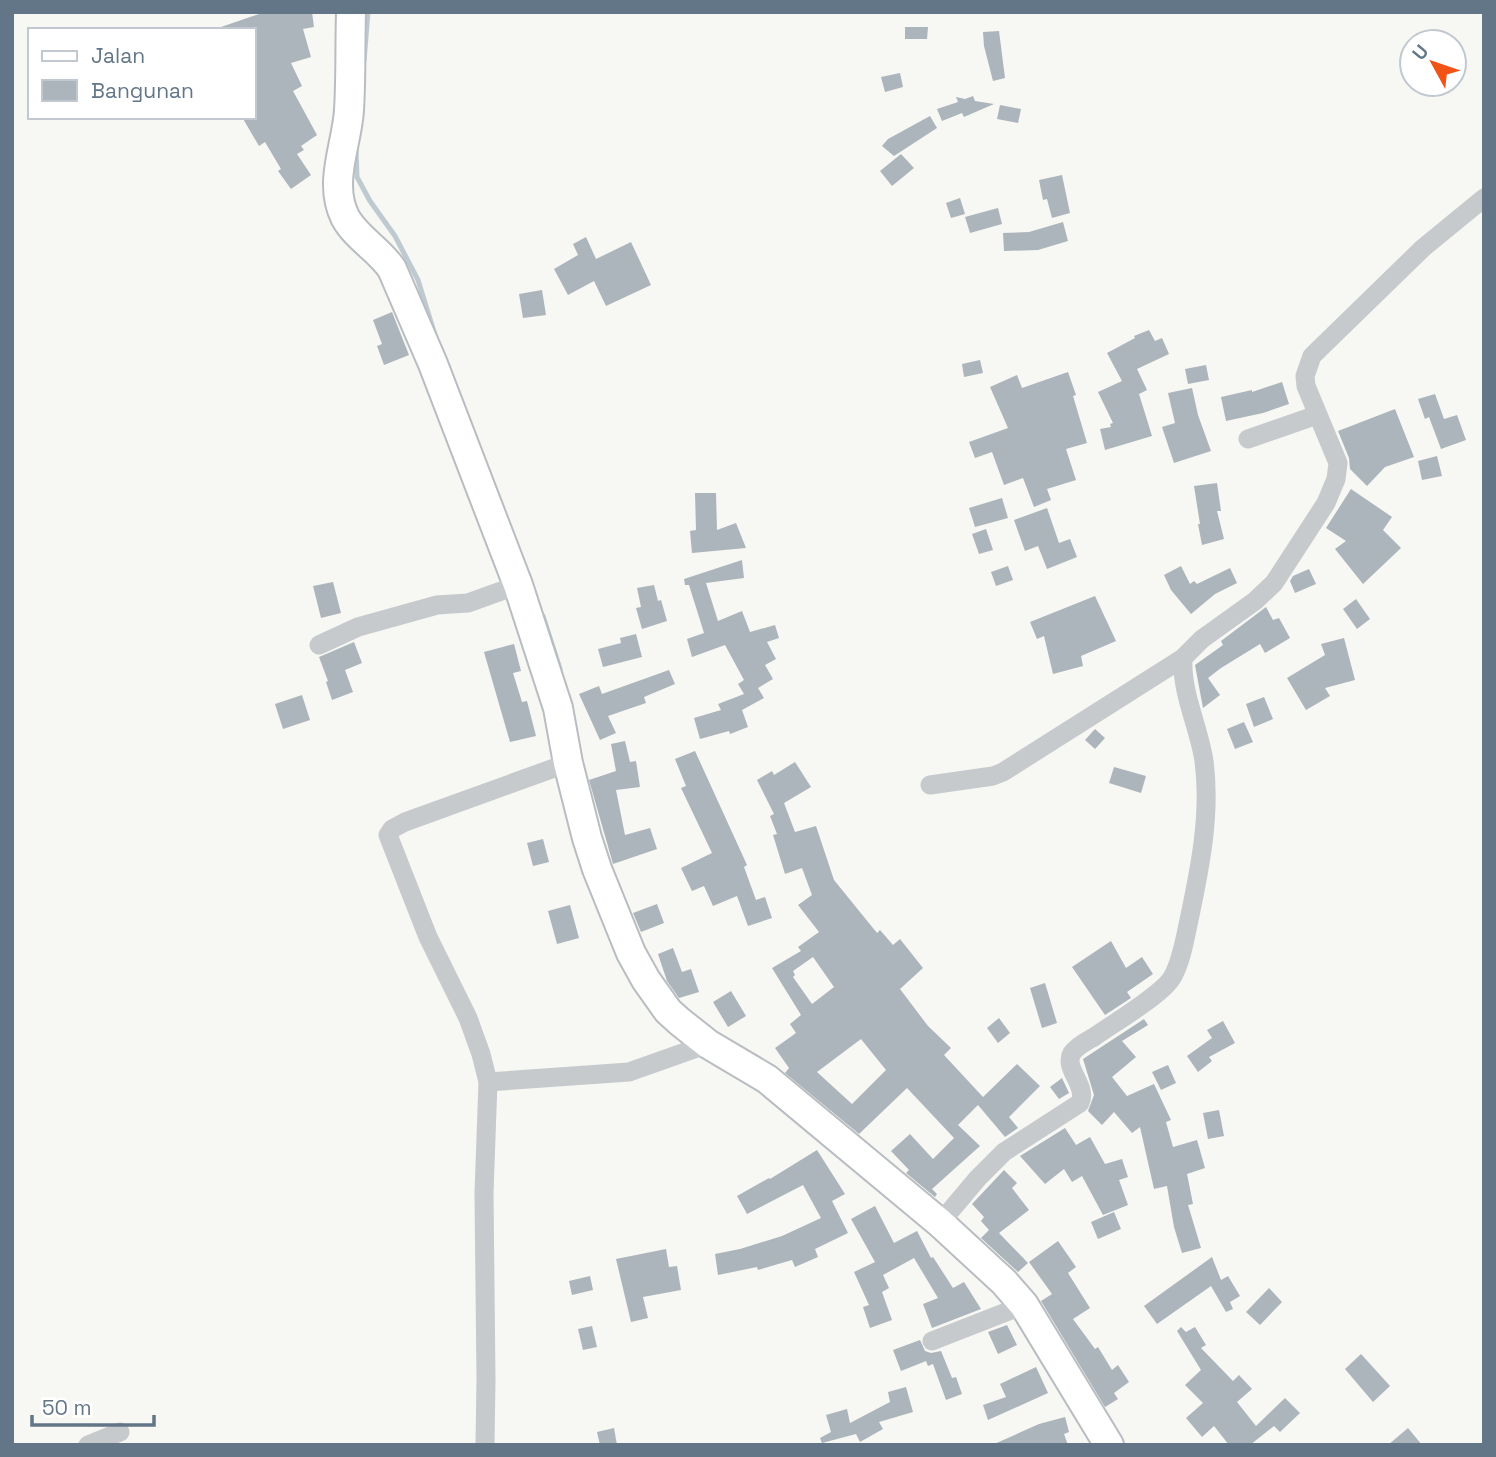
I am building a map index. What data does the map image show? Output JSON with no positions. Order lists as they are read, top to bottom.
{
  "legend": ["Jalan", "Bangunan"],
  "scale_bar": "50 m",
  "north": "top left"
}
